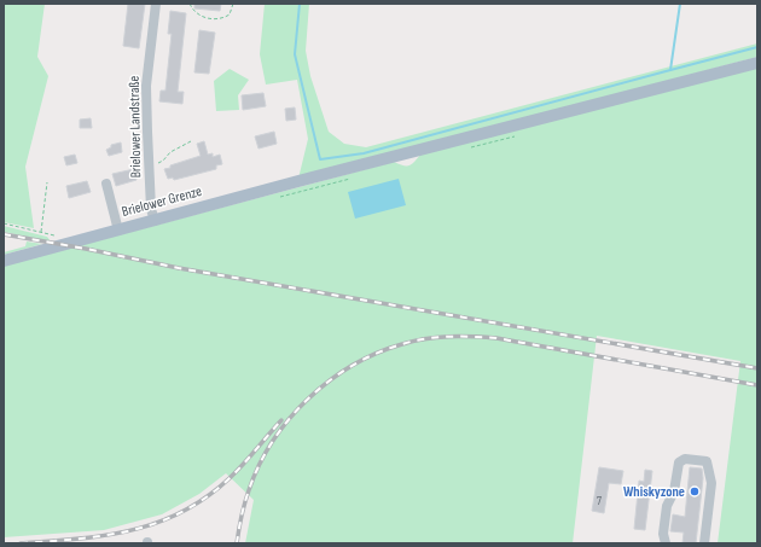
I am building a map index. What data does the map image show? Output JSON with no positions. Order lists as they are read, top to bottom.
{
  "streets": {
    "main road": ["Brielower Grenze"],
    "lane": ["Brielower Landstraße"]
  },
  "crossings": [
    ["Brielower Landstraße", "Brielower Grenze"]
  ],
  "places": ["Whiskyzone"],
  "house_numbers": ["7"]
}
